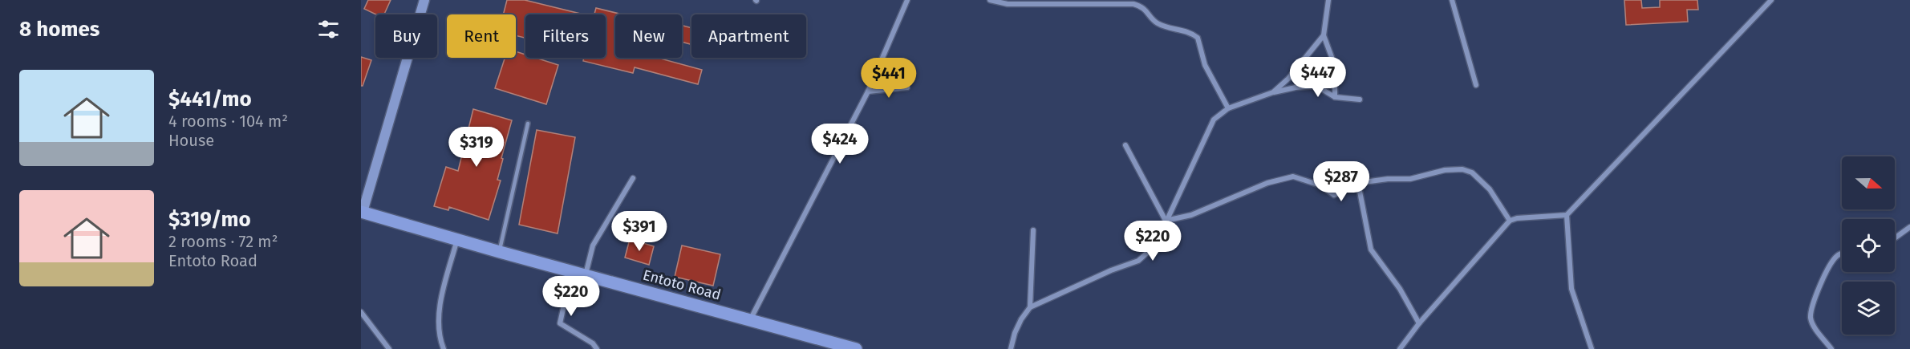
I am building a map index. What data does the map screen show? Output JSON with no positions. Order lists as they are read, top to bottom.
{
  "streets": {
    "main road": ["Entoto Road"]
  },
  "north": "right",
  "page": {
    "heading": "8 homes",
    "chip": [
      "Buy",
      "Rent",
      "Filters",
      "New",
      "Apartment"
    ],
    "price": [
      "$447",
      "$441",
      "$424",
      "$319",
      "$287",
      "$391",
      "$220",
      "$220"
    ],
    "list": [
      {
        "name": "$441/mo",
        "note": "4 rooms · 104 m² · House"
      },
      {
        "name": "$319/mo",
        "note": "2 rooms · 72 m² · Entoto Road"
      }
    ]
  }
}
